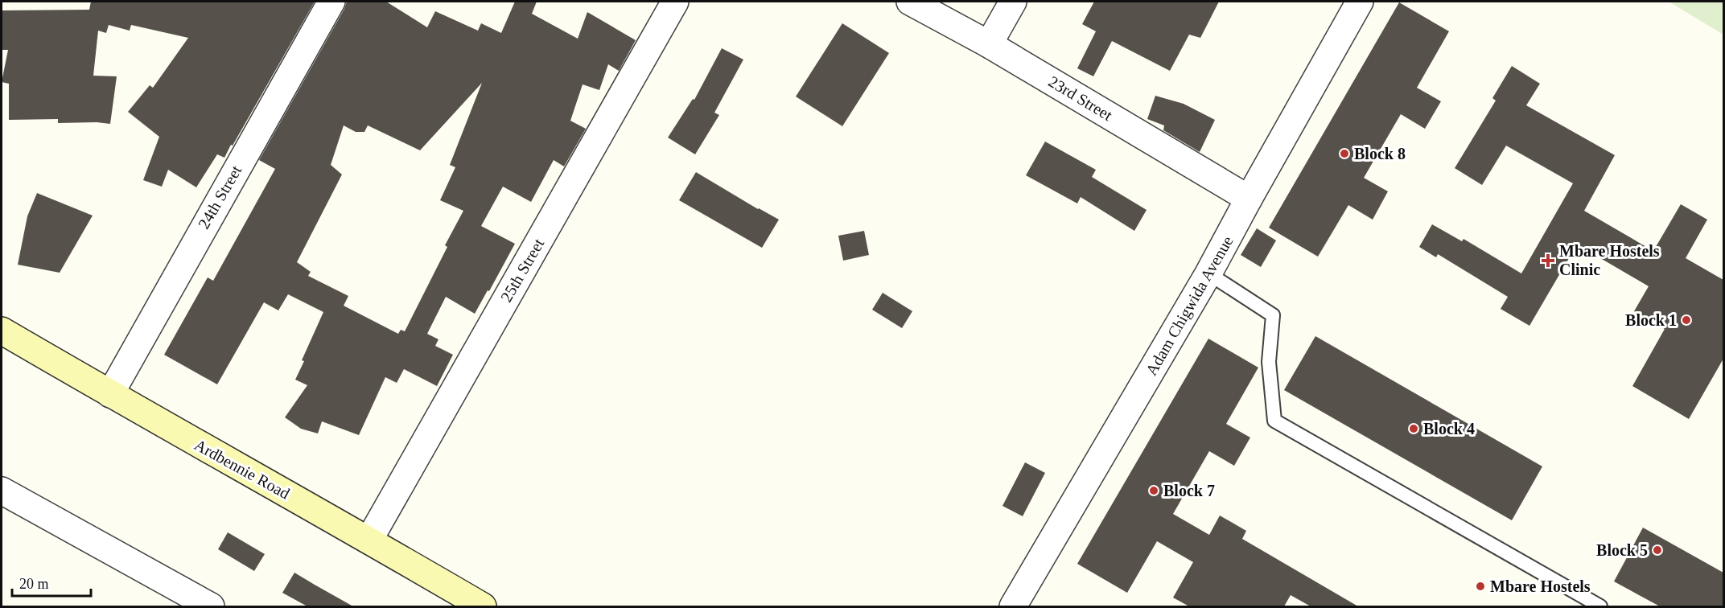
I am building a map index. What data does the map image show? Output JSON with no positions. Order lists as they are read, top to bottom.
{
  "streets": {
    "main road": ["Ardbennie Road"],
    "street": [
      "23rd Street",
      "24th Street",
      "25th Street",
      "Adam Chigwida Avenue"
    ]
  },
  "crossings": [
    ["23rd Street", "Adam Chigwida Avenue"],
    ["24th Street", "Ardbennie Road"],
    ["25th Street", "Ardbennie Road"]
  ],
  "places": {
    "other": [
      "Block 8",
      "Block 1",
      "Block 4",
      "Block 7",
      "Block 5",
      "Mbare Hostels"
    ],
    "health": ["Mbare Hostels Clinic"]
  },
  "scale_bar": "20 m"
}
